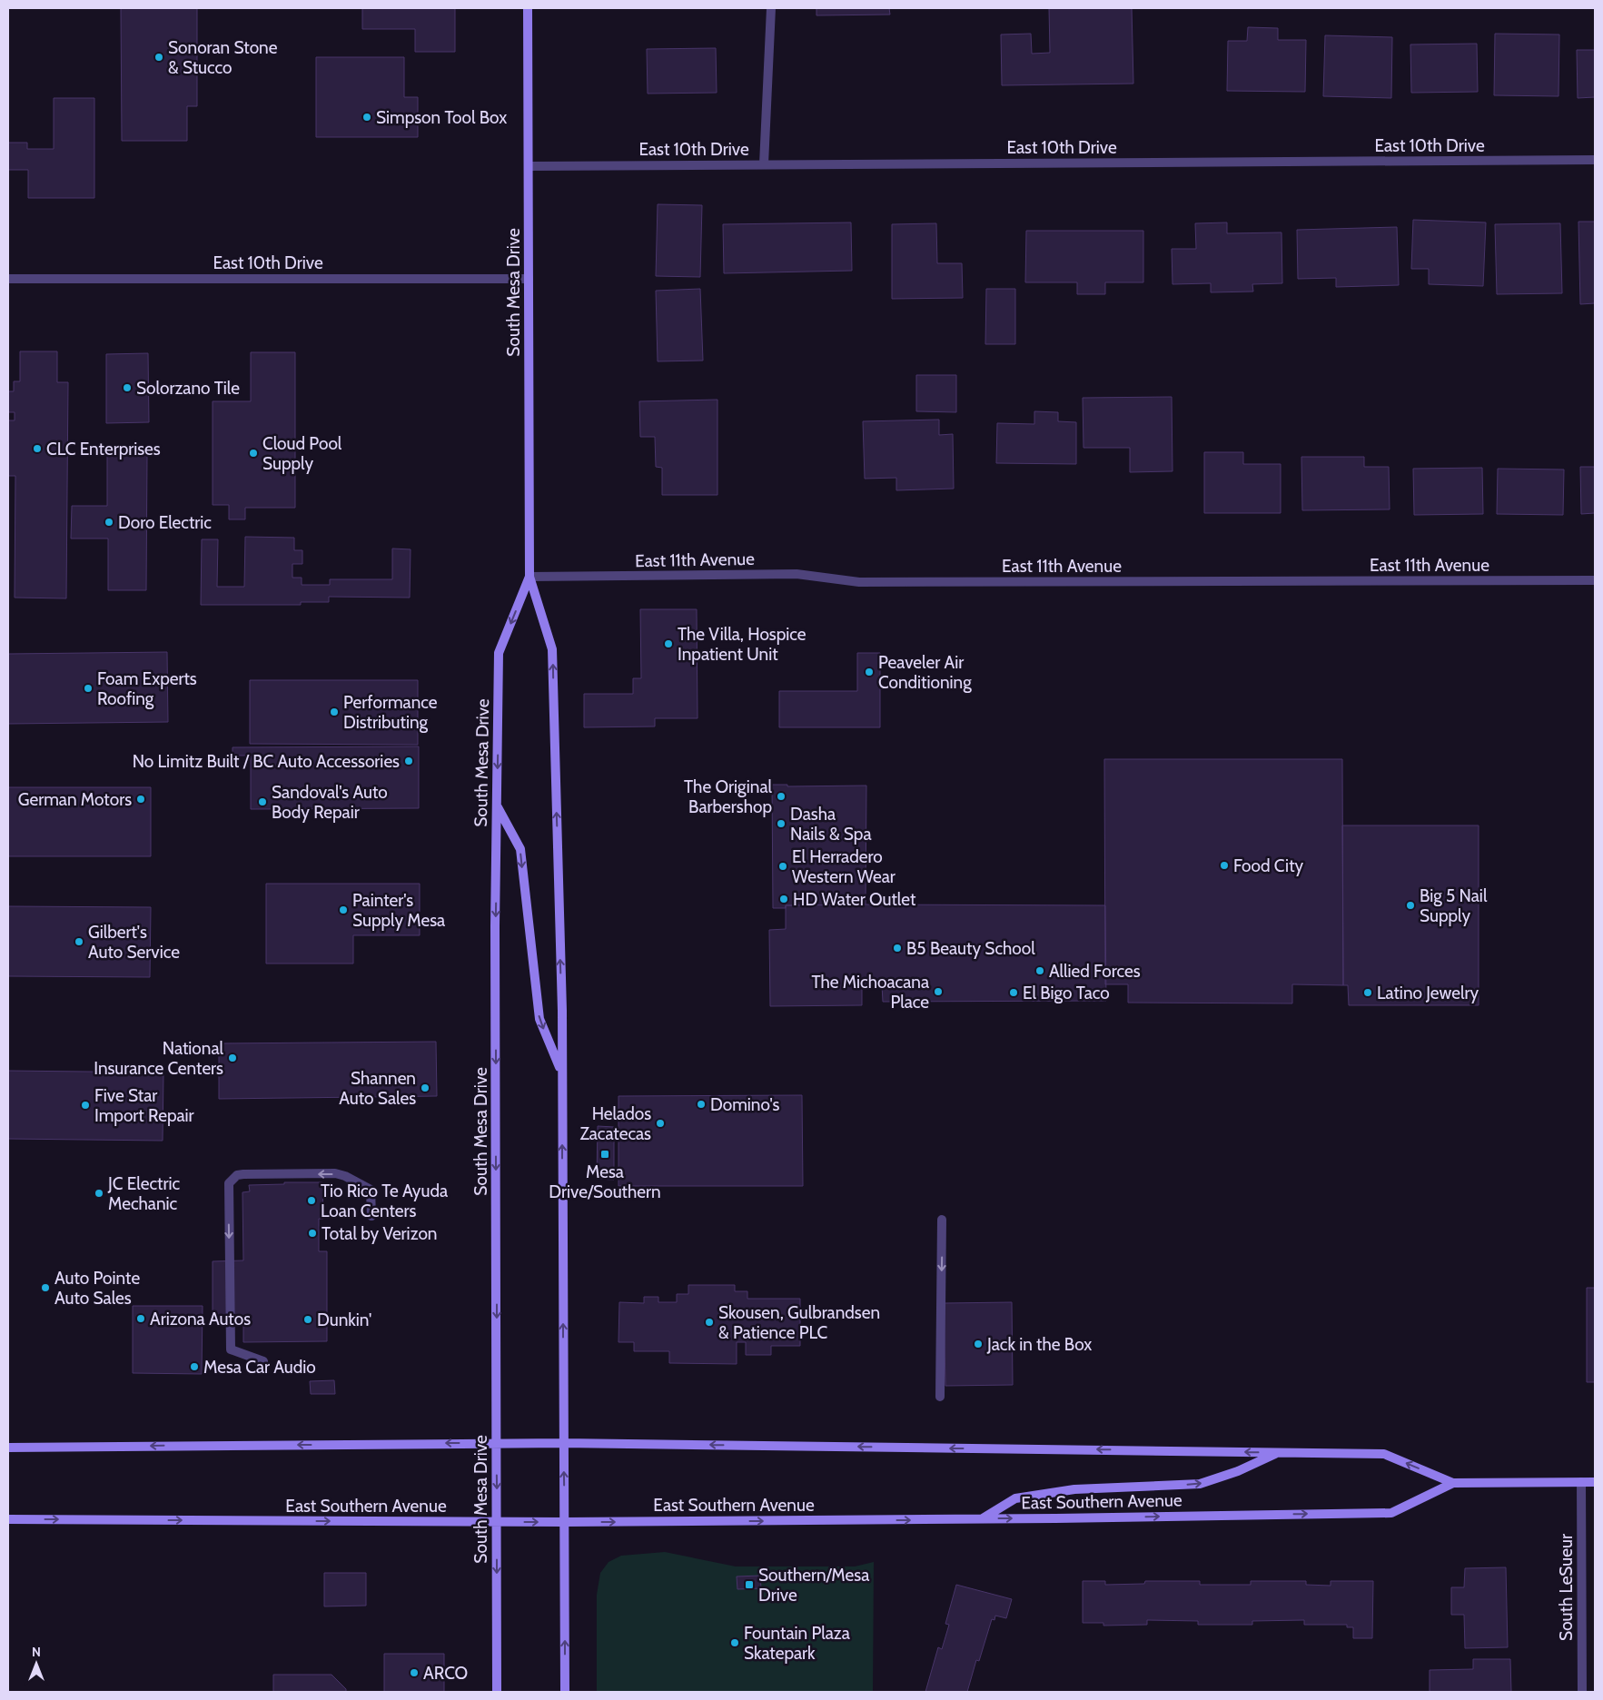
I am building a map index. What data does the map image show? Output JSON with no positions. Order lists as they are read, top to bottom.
{
  "streets": {
    "main road": ["South Mesa Drive", "East Southern Avenue"],
    "street": ["East 10th Drive", "East 11th Avenue", "South LeSueur"]
  },
  "crossings": [
    ["East 10th Drive", "South Mesa Drive"],
    ["South Mesa Drive", "East 11th Avenue"],
    ["South Mesa Drive", "East Southern Avenue"],
    ["East Southern Avenue", "South LeSueur"]
  ],
  "places": {
    "other": [
      "Sonoran Stone & Stucco",
      "Simpson Tool Box",
      "Solorzano Tile",
      "CLC Enterprises",
      "Cloud Pool Supply",
      "Doro Electric",
      "The Villa, Hospice Inpatient Unit",
      "Peaveler Air Conditioning",
      "Foam Experts Roofing",
      "Performance Distributing",
      "No Limitz Built / BC Auto Accessories",
      "The Original Barbershop",
      "German Motors",
      "Sandoval's Auto Body Repair",
      "Dasha Nails & Spa",
      "Food City",
      "El Herradero Western Wear",
      "HD Water Outlet",
      "Big 5 Nail Supply",
      "Painter's Supply Mesa",
      "Gilbert's Auto Service",
      "B5 Beauty School",
      "Allied Forces",
      "The Michoacana Place",
      "El Bigo Taco",
      "Latino Jewelry",
      "National Insurance Centers",
      "Shannen Auto Sales",
      "Domino's",
      "Five Star Import Repair",
      "Helados Zacatecas",
      "JC Electric Mechanic",
      "Tio Rico Te Ayuda Loan Centers",
      "Total by Verizon",
      "Auto Pointe Auto Sales",
      "Arizona Autos",
      "Dunkin'",
      "Skousen, Gulbrandsen & Patience PLC",
      "Jack in the Box",
      "Mesa Car Audio",
      "Fountain Plaza Skatepark",
      "ARCO"
    ],
    "transit": ["Mesa Drive/Southern", "Southern/Mesa Drive"]
  },
  "north": "top"
}
